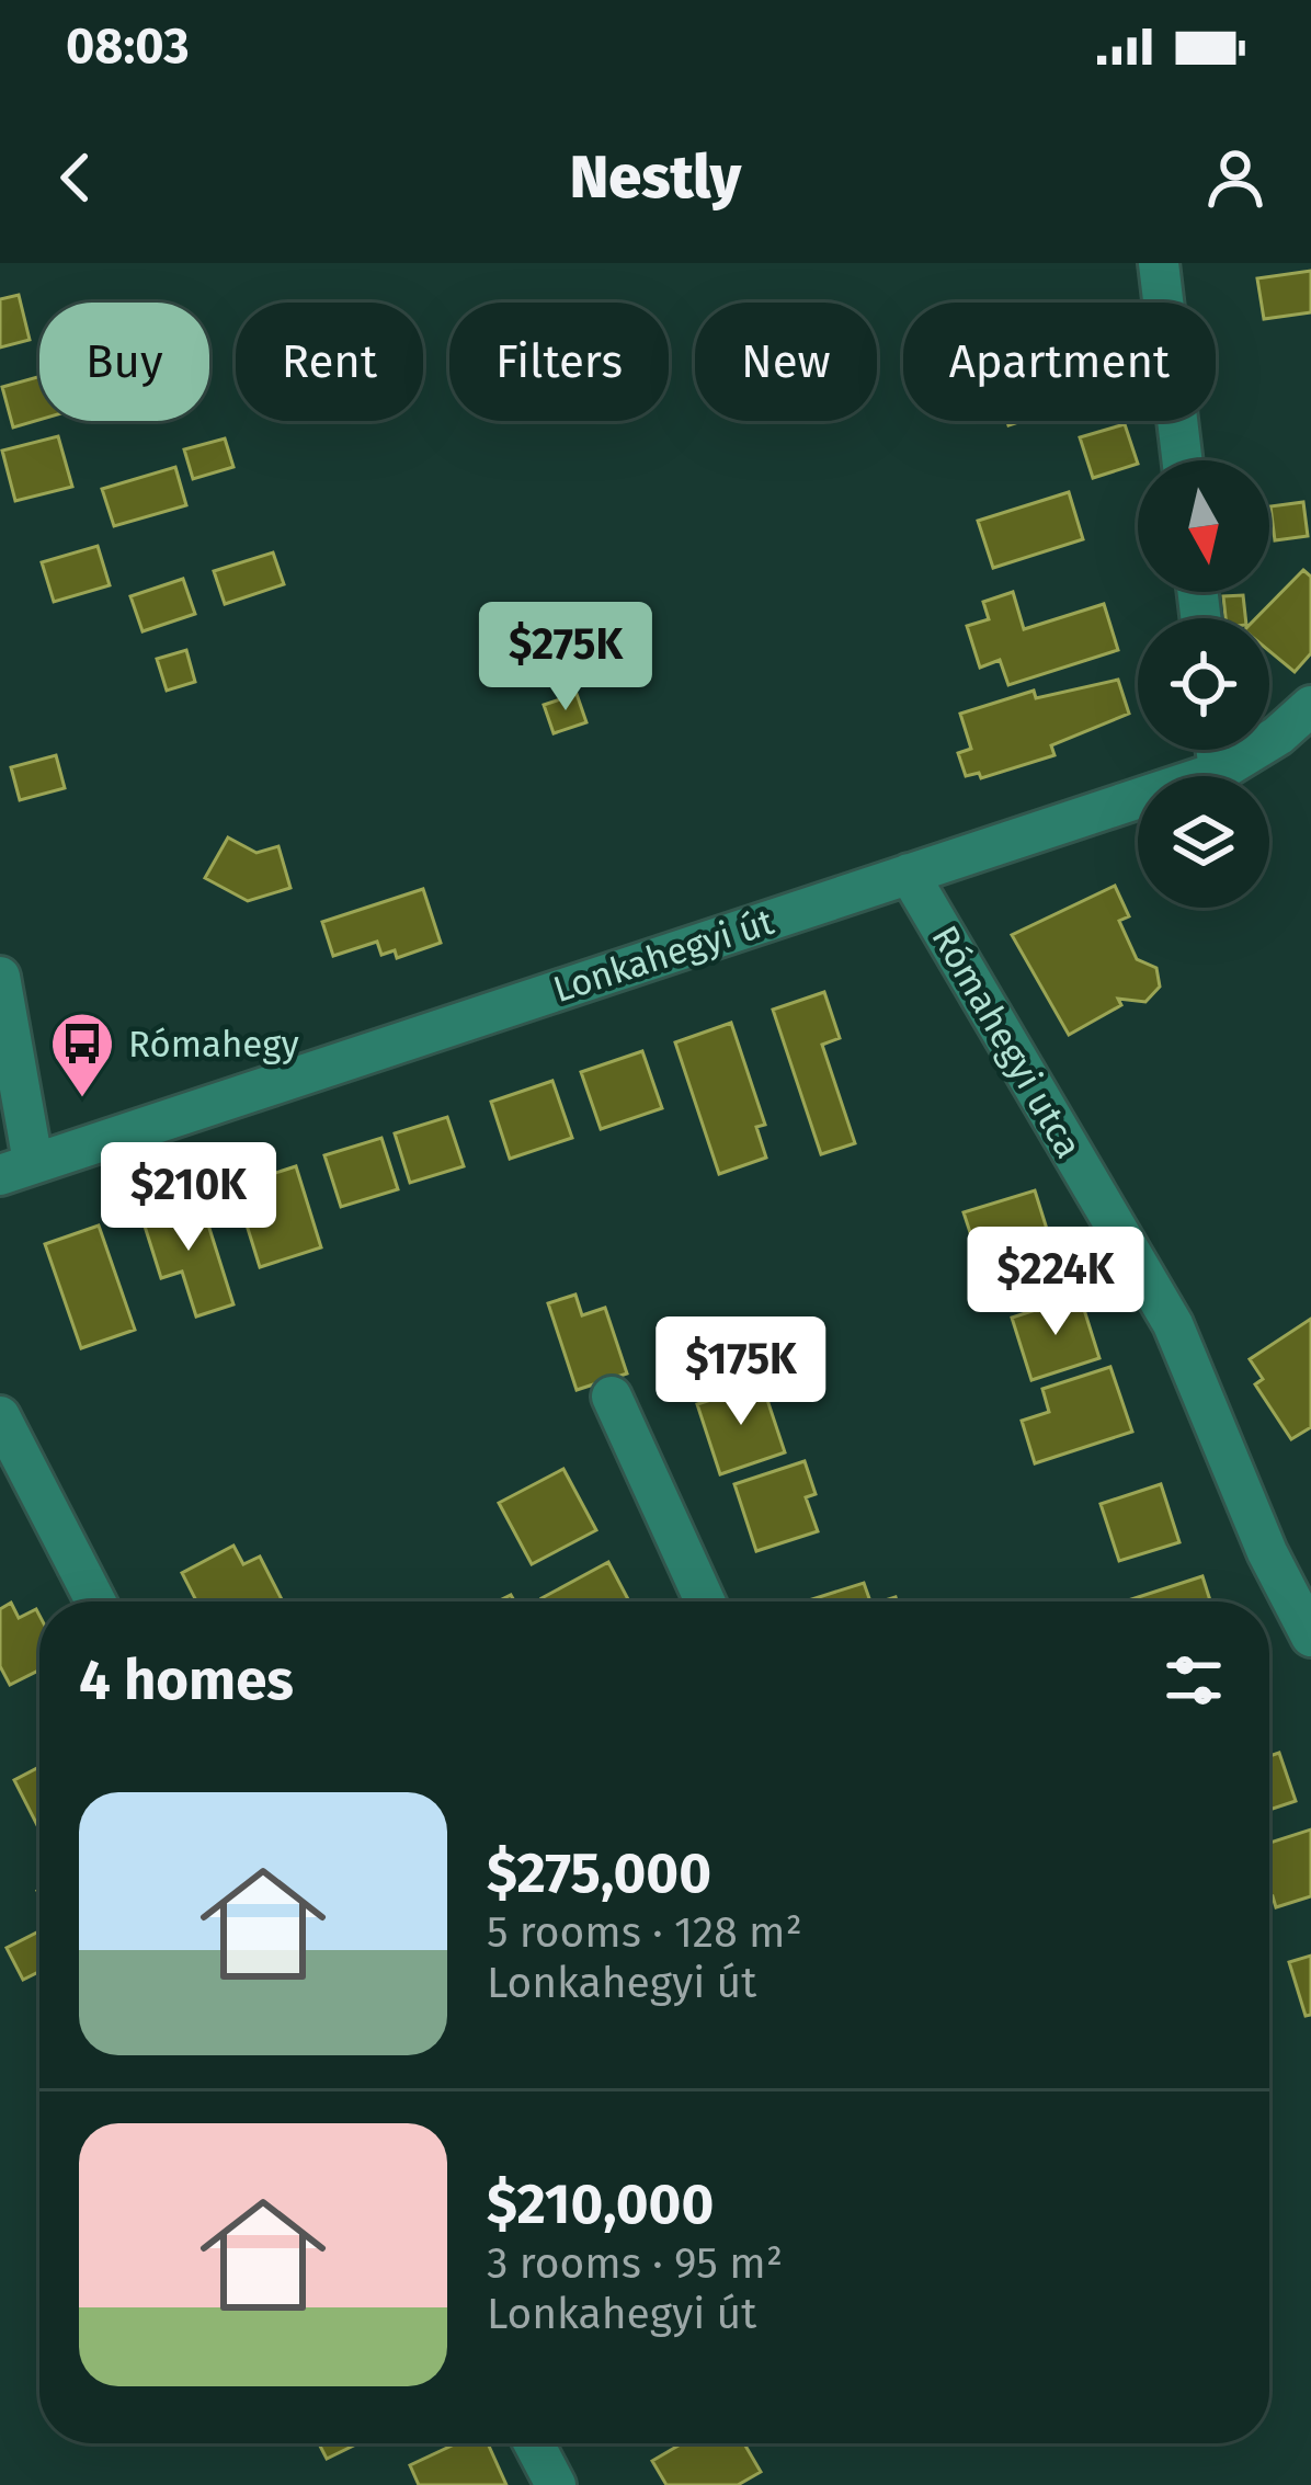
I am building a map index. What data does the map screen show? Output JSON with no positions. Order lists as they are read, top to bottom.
{
  "streets": {
    "street": ["Lonkahegyi út", "Rómahegyi utca"]
  },
  "crossings": [
    ["Lonkahegyi út", "Rómahegyi utca"]
  ],
  "places": {
    "bus stop": ["Rómahegy"]
  },
  "north": "bottom",
  "page": {
    "status": "08:03",
    "header": "Nestly",
    "chip": [
      "Buy",
      "Rent",
      "Filters",
      "New",
      "Apartment"
    ],
    "price": [
      "$275K",
      "$210K",
      "$224K",
      "$175K"
    ],
    "heading": "4 homes",
    "list": [
      {
        "name": "$275,000",
        "note": "5 rooms · 128 m² · Lonkahegyi út"
      },
      {
        "name": "$210,000",
        "note": "3 rooms · 95 m² · Lonkahegyi út"
      }
    ]
  }
}
